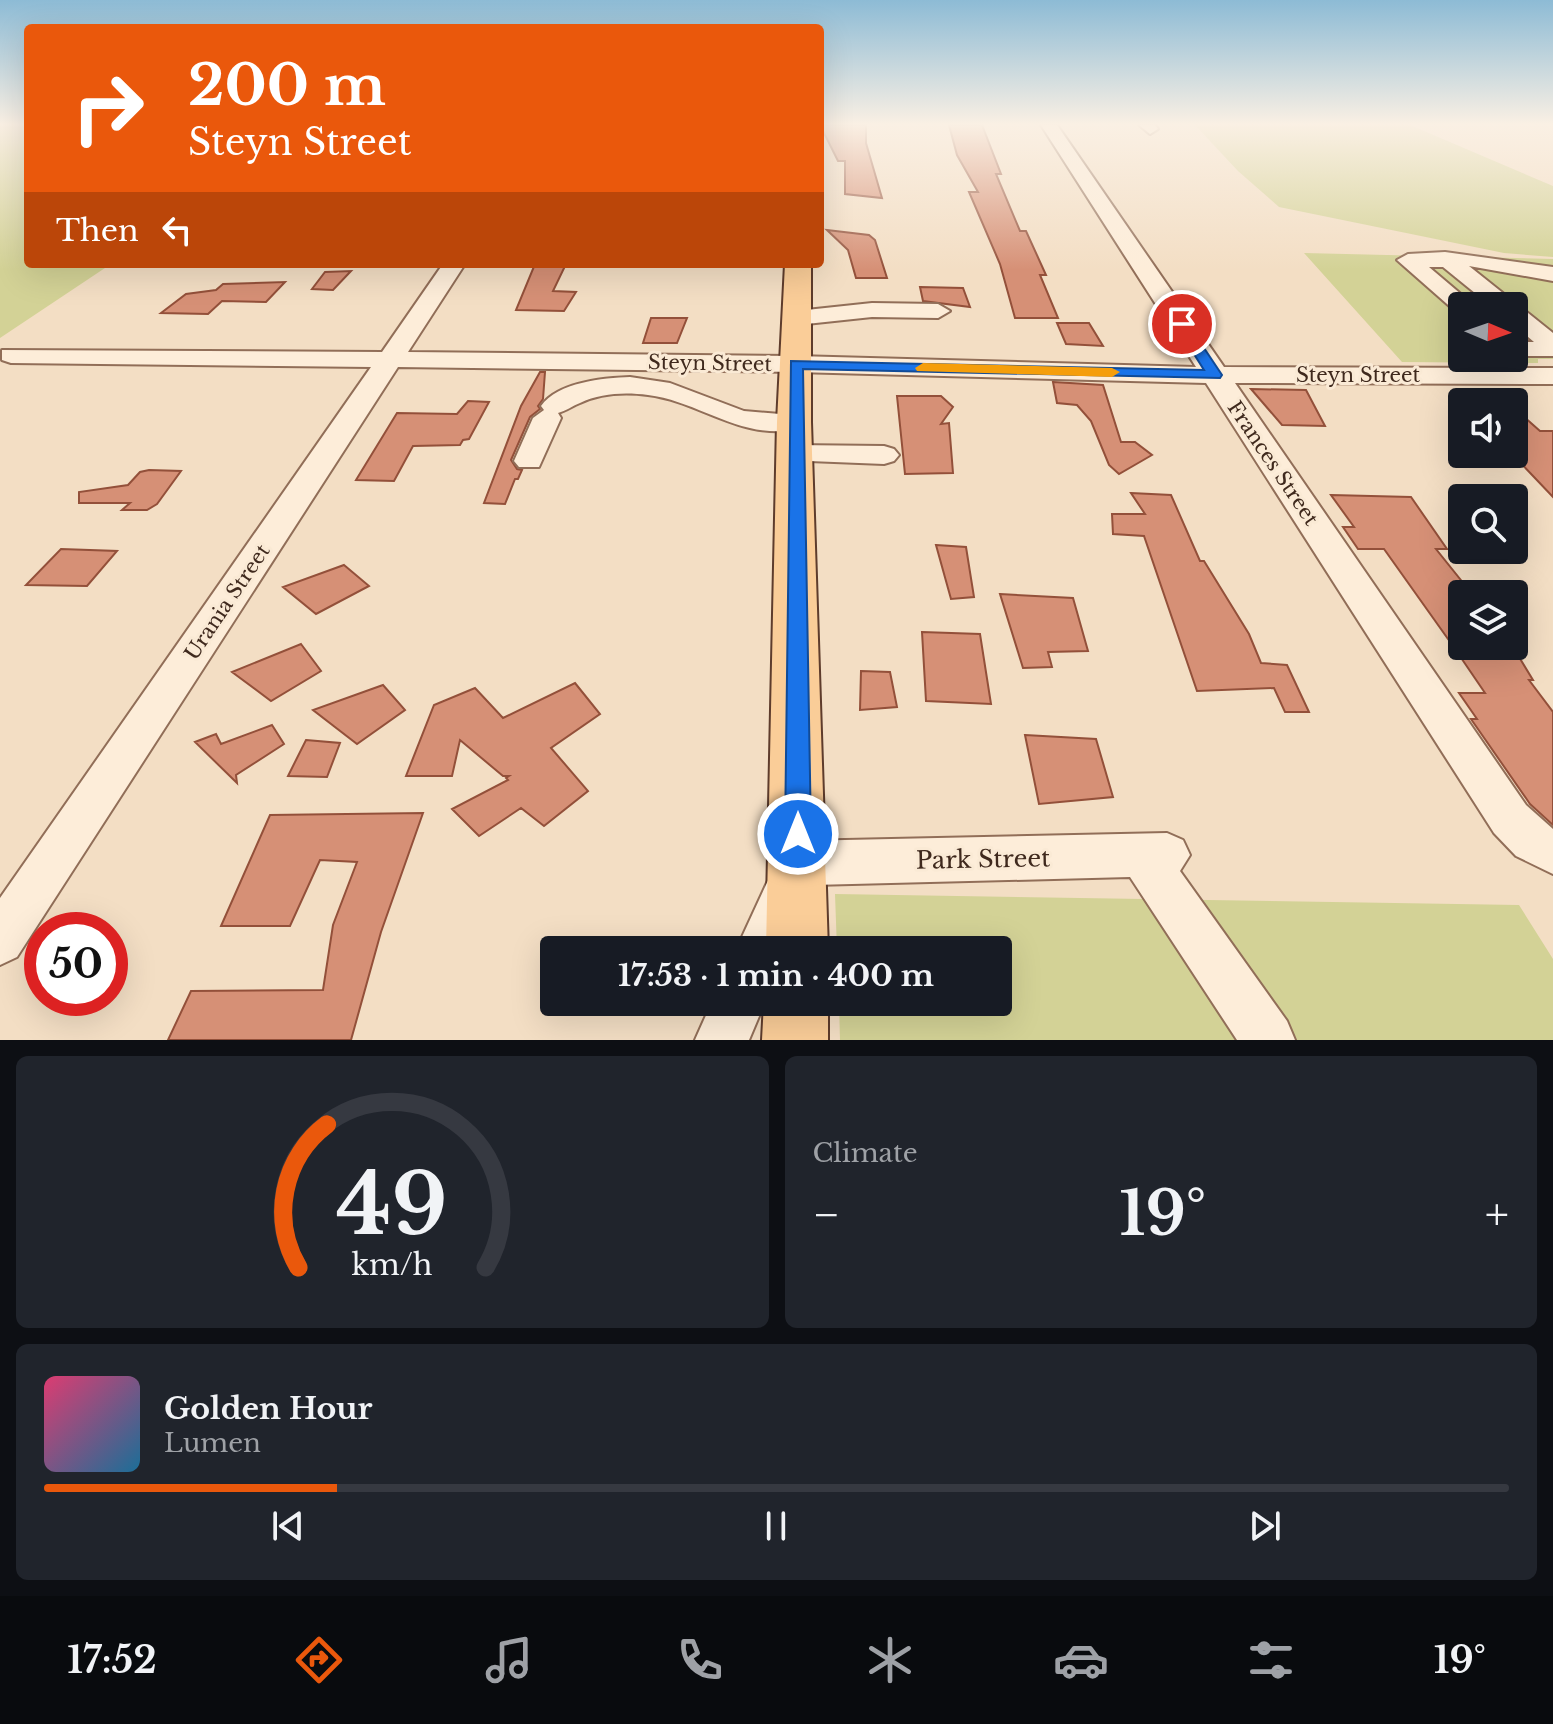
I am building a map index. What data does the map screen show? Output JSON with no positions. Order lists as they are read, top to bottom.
{
  "streets": {
    "street": [
      "Steyn Street",
      "Frances Street",
      "Urania Street",
      "Park Street"
    ]
  },
  "crossings": [
    ["Steyn Street", "Frances Street"],
    ["Steyn Street", "Urania Street"]
  ],
  "north": "right",
  "page": {
    "turn": ["200 m", "Steyn Street"],
    "then": "Then",
    "limit": "50",
    "trip": "17:53 · 1 min · 400 m",
    "tile": "Climate",
    "heat": ["−", "19°", "+"],
    "song": ["Golden Hour", "Lumen"],
    "tabs": ["17:52", "19°"],
    "gauge": ["49", "km/h"]
  }
}
